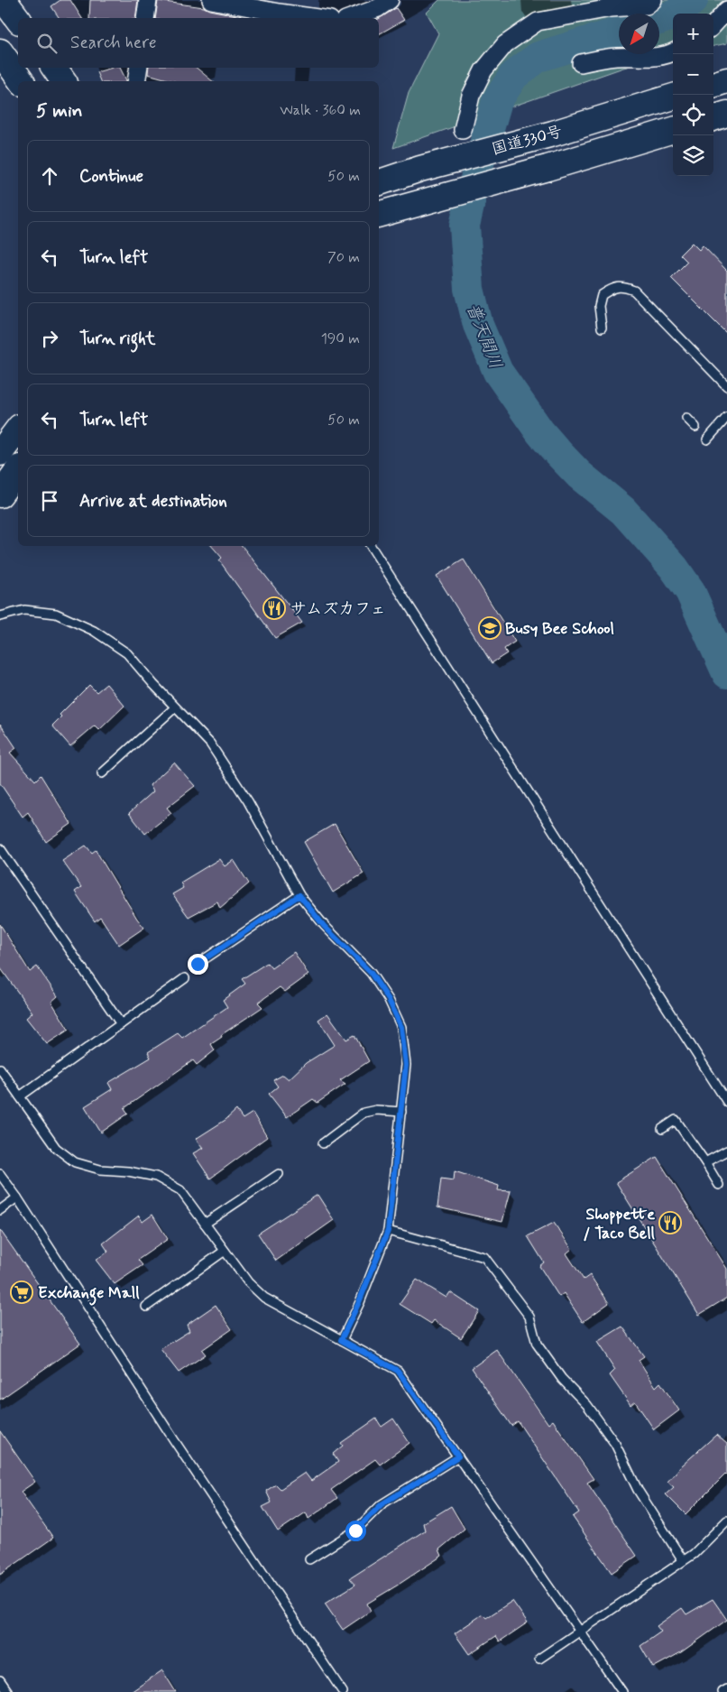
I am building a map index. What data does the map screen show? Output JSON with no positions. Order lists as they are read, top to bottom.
{
  "streets": {
    "main road": ["国道330号"]
  },
  "water": ["普天間川"],
  "places": {
    "restaurant": ["サムズカフェ", "Shoppette / Taco Bell"],
    "school or university": ["Busy Bee School"],
    "supermarket": ["Exchange Mall"]
  },
  "north": "bottom left",
  "page": {
    "map_buttons": ["+", "−"],
    "search": "Search here",
    "heading": ["5 min", "Walk · 360 m"],
    "list": [
      ["Continue", "50 m"],
      ["Turn left", "70 m"],
      ["Turn right", "190 m"],
      ["Turn left", "50 m"],
      "Arrive at destination"
    ]
  }
}
